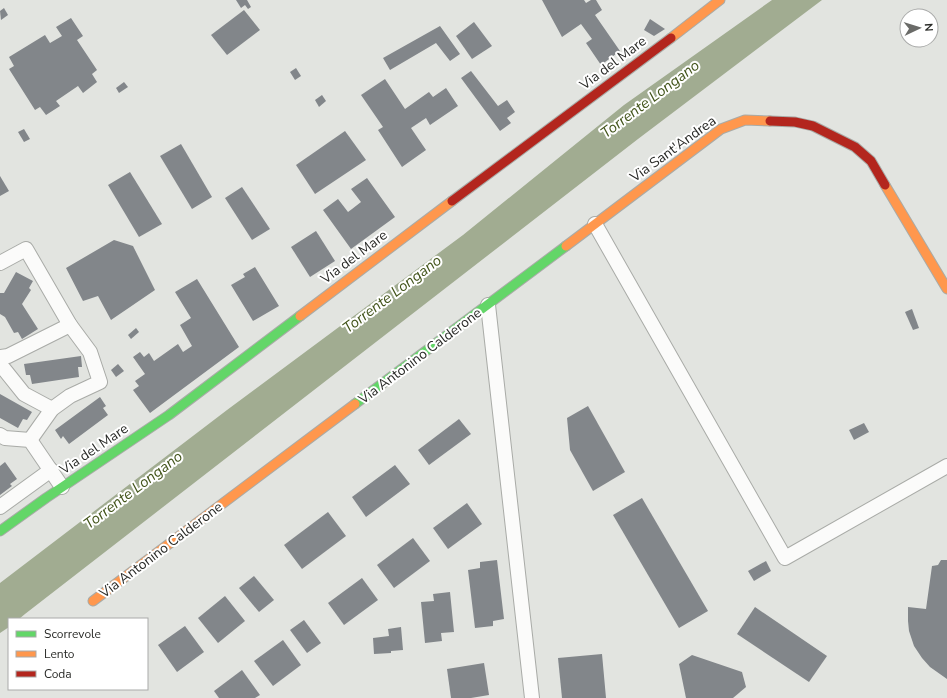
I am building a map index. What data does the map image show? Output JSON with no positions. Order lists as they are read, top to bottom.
{
  "streets": {
    "street": ["Via del Mare", "Via Sant'Andrea", "Via Antonino Calderone"]
  },
  "crossings": [
    ["Via Sant'Andrea", "Via Antonino Calderone"]
  ],
  "water": ["Torrente Longano"],
  "legend": ["Scorrevole", "Lento", "Coda"],
  "north": "right"
}
